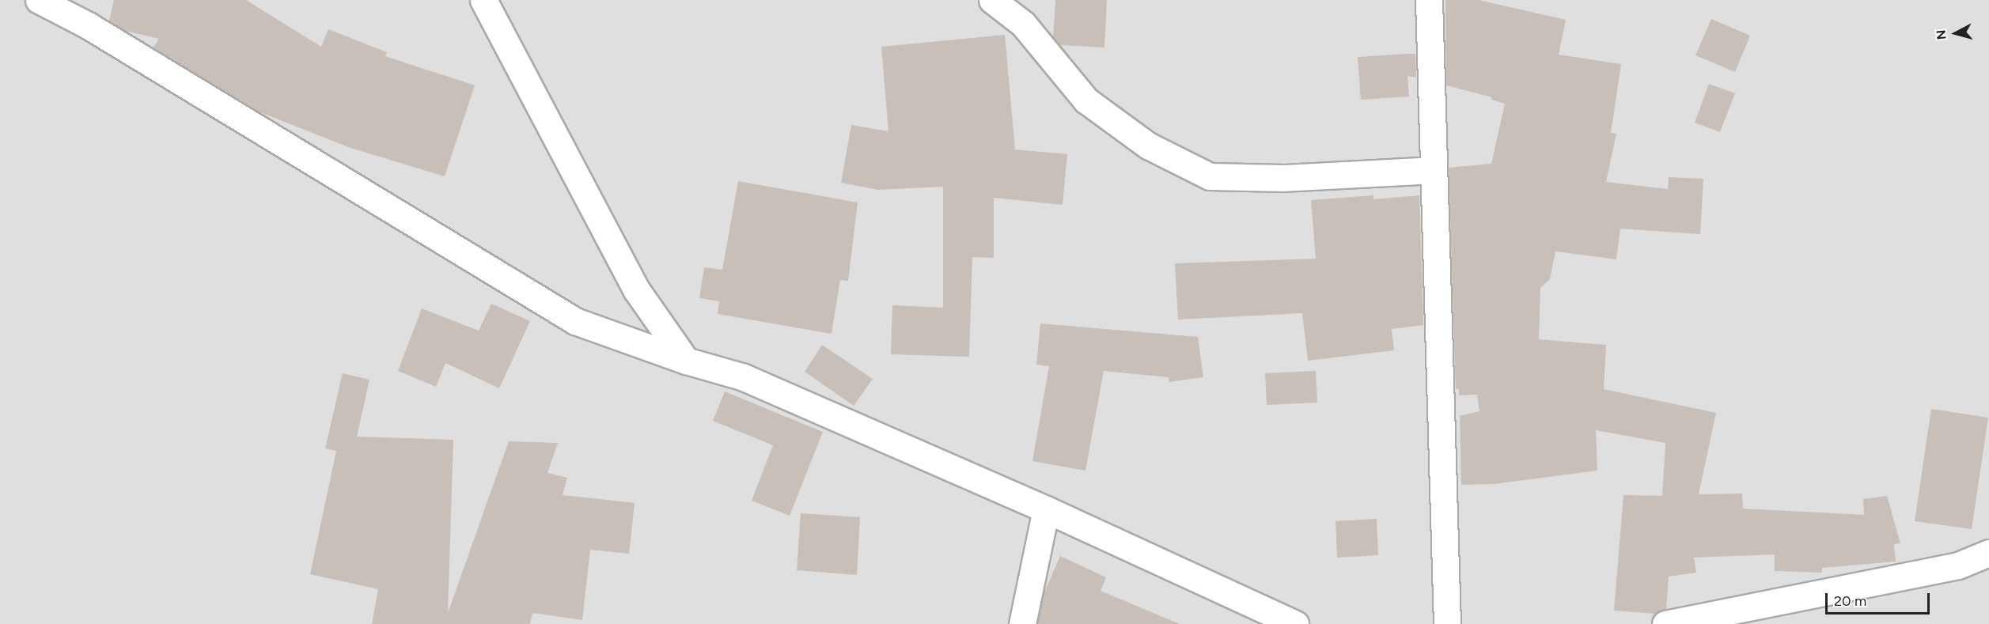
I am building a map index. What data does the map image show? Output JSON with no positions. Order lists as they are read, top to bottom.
{
  "scale_bar": "20 m",
  "north": "left"
}
